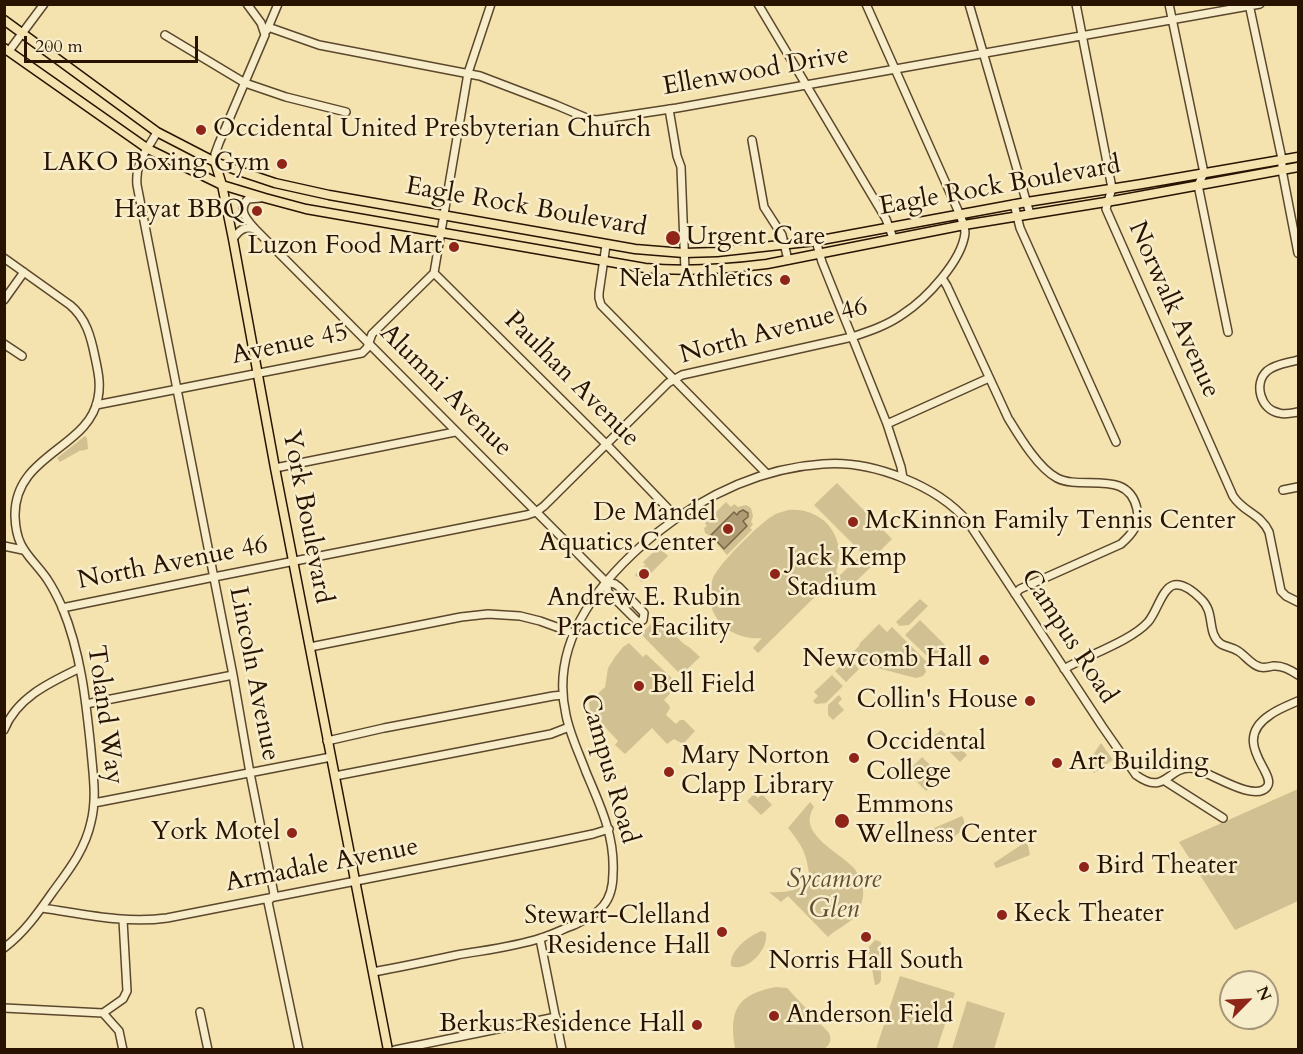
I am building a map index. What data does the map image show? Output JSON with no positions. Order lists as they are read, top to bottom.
{
  "streets": {
    "main road": ["Eagle Rock Boulevard", "York Boulevard"],
    "street": [
      "Ellenwood Drive",
      "Norwalk Avenue",
      "North Avenue 46",
      "Avenue 45",
      "Paulhan Avenue",
      "Alumni Avenue",
      "Campus Road",
      "Lincoln Avenue",
      "Toland Way",
      "Armadale Avenue"
    ]
  },
  "crossings": [
    ["Ellenwood Drive", "Norwalk Avenue"],
    ["Eagle Rock Boulevard", "Norwalk Avenue"],
    ["Eagle Rock Boulevard", "North Avenue 46"],
    ["Eagle Rock Boulevard", "Alumni Avenue"],
    ["Eagle Rock Boulevard", "York Boulevard"],
    ["Eagle Rock Boulevard", "Lincoln Avenue"],
    ["North Avenue 46", "Paulhan Avenue"],
    ["North Avenue 46", "Alumni Avenue"],
    ["North Avenue 46", "York Boulevard"],
    ["North Avenue 46", "Lincoln Avenue"],
    ["North Avenue 46", "Toland Way"],
    ["Avenue 45", "Paulhan Avenue"],
    ["Avenue 45", "Alumni Avenue"],
    ["Avenue 45", "York Boulevard"],
    ["Avenue 45", "Lincoln Avenue"],
    ["Avenue 45", "Toland Way"],
    ["Paulhan Avenue", "Campus Road"],
    ["Alumni Avenue", "Campus Road"],
    ["York Boulevard", "Campus Road"],
    ["York Boulevard", "Armadale Avenue"],
    ["Campus Road", "Armadale Avenue"],
    ["Lincoln Avenue", "Armadale Avenue"],
    ["Toland Way", "Armadale Avenue"]
  ],
  "parks": ["Sycamore Glen"],
  "places": [
    "Occidental United Presbyterian Church",
    "LAKO Boxing Gym",
    "Hayat BBQ",
    "Urgent Care",
    "Luzon Food Mart",
    "Nela Athletics",
    "McKinnon Family Tennis Center",
    "De Mandel Aquatics Center",
    "Andrew E. Rubin Practice Facility",
    "Jack Kemp Stadium",
    "Newcomb Hall",
    "Bell Field",
    "Collin's House",
    "Occidental College",
    "Art Building",
    "Mary Norton Clapp Library",
    "Emmons Wellness Center",
    "York Motel",
    "Bird Theater",
    "Keck Theater",
    "Stewart-Clelland Residence Hall",
    "Norris Hall South",
    "Anderson Field",
    "Berkus Residence Hall"
  ],
  "scale_bar": "200 m",
  "north": "top right"
}
